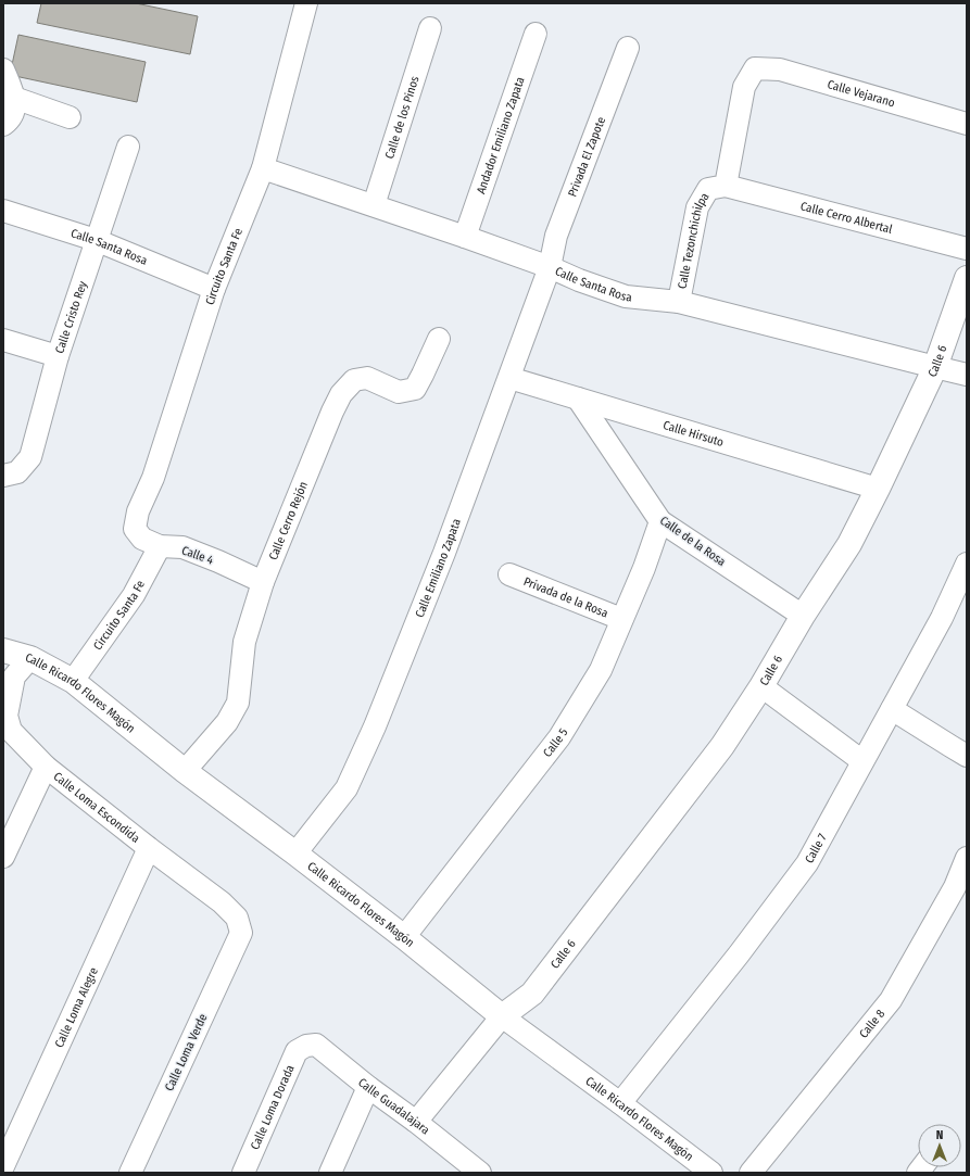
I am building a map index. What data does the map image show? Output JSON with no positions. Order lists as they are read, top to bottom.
{
  "streets": {
    "street": [
      "Calle Vejarano",
      "Calle de los Pinos",
      "Andador Emiliano Zapata",
      "Privada El Zapote",
      "Calle Cerro Albertal",
      "Calle Tezonchichilpa",
      "Calle Santa Rosa",
      "Circuito Santa Fe",
      "Calle Cristo Rey",
      "Calle 6",
      "Calle Hirsuto",
      "Calle Cerro Rejón",
      "Calle de la Rosa",
      "Calle 4",
      "Calle Emiliano Zapata",
      "Privada de la Rosa",
      "Calle Ricardo Flores Magón",
      "Calle 5",
      "Calle Loma Escondida",
      "Calle 7",
      "Calle Loma Alegre",
      "Calle 8",
      "Calle Loma Verde",
      "Calle Guadalajara",
      "Calle Loma Dorada"
    ]
  },
  "crossings": [
    ["Calle Vejarano", "Calle Tezonchichilpa"],
    ["Calle de los Pinos", "Calle Santa Rosa"],
    ["Andador Emiliano Zapata", "Calle Santa Rosa"],
    ["Privada El Zapote", "Calle Santa Rosa"],
    ["Privada El Zapote", "Calle Emiliano Zapata"],
    ["Calle Cerro Albertal", "Calle Tezonchichilpa"],
    ["Calle Tezonchichilpa", "Calle Santa Rosa"],
    ["Calle Santa Rosa", "Circuito Santa Fe"],
    ["Calle Santa Rosa", "Calle Cristo Rey"],
    ["Calle Santa Rosa", "Calle 6"],
    ["Calle Santa Rosa", "Calle Emiliano Zapata"],
    ["Circuito Santa Fe", "Calle 4"],
    ["Circuito Santa Fe", "Calle Ricardo Flores Magón"],
    ["Calle 6", "Calle Hirsuto"],
    ["Calle 6", "Calle de la Rosa"],
    ["Calle 6", "Calle Ricardo Flores Magón"],
    ["Calle Hirsuto", "Calle de la Rosa"],
    ["Calle Hirsuto", "Calle Emiliano Zapata"],
    ["Calle Cerro Rejón", "Calle 4"],
    ["Calle Cerro Rejón", "Calle Ricardo Flores Magón"],
    ["Calle de la Rosa", "Calle 5"],
    ["Calle Emiliano Zapata", "Calle Ricardo Flores Magón"],
    ["Privada de la Rosa", "Calle 5"],
    ["Calle Ricardo Flores Magón", "Calle 5"],
    ["Calle Ricardo Flores Magón", "Calle Loma Escondida"],
    ["Calle Ricardo Flores Magón", "Calle 7"],
    ["Calle Loma Escondida", "Calle Loma Alegre"],
    ["Calle Loma Escondida", "Calle Loma Verde"],
    ["Calle Guadalajara", "Calle Loma Dorada"]
  ],
  "north": "top"
}
